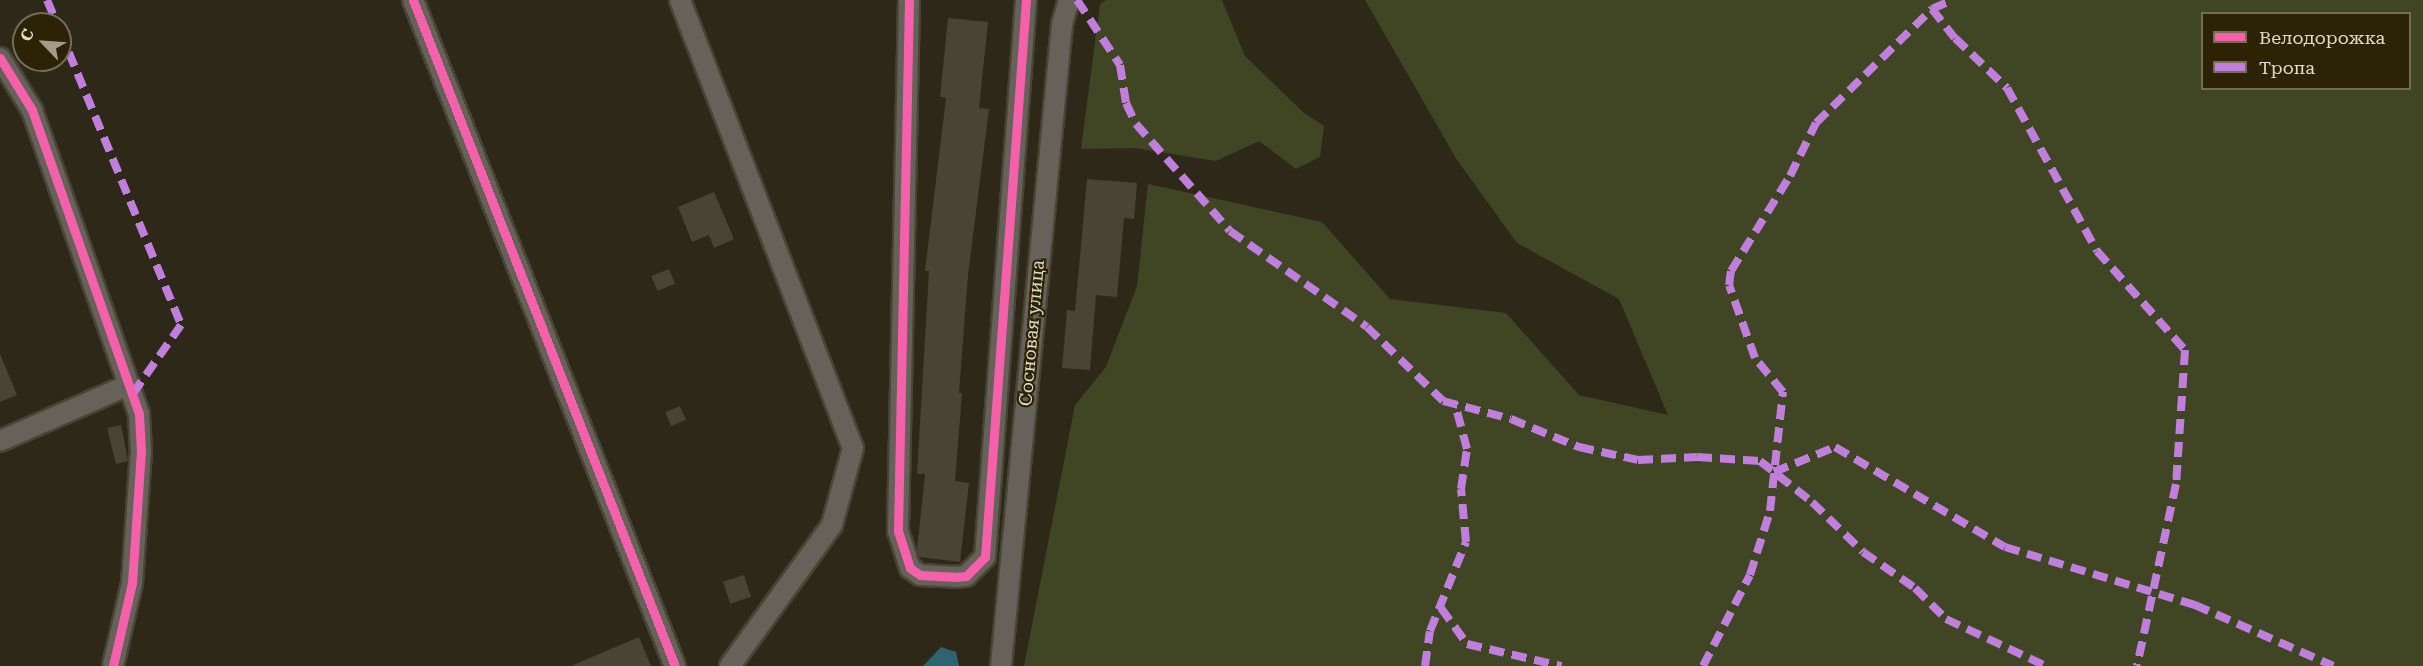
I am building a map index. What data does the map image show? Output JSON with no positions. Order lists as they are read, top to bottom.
{
  "streets": {
    "street": ["Сосновая улица"]
  },
  "legend": ["Велодорожка", "Тропа"],
  "north": "top left"
}
